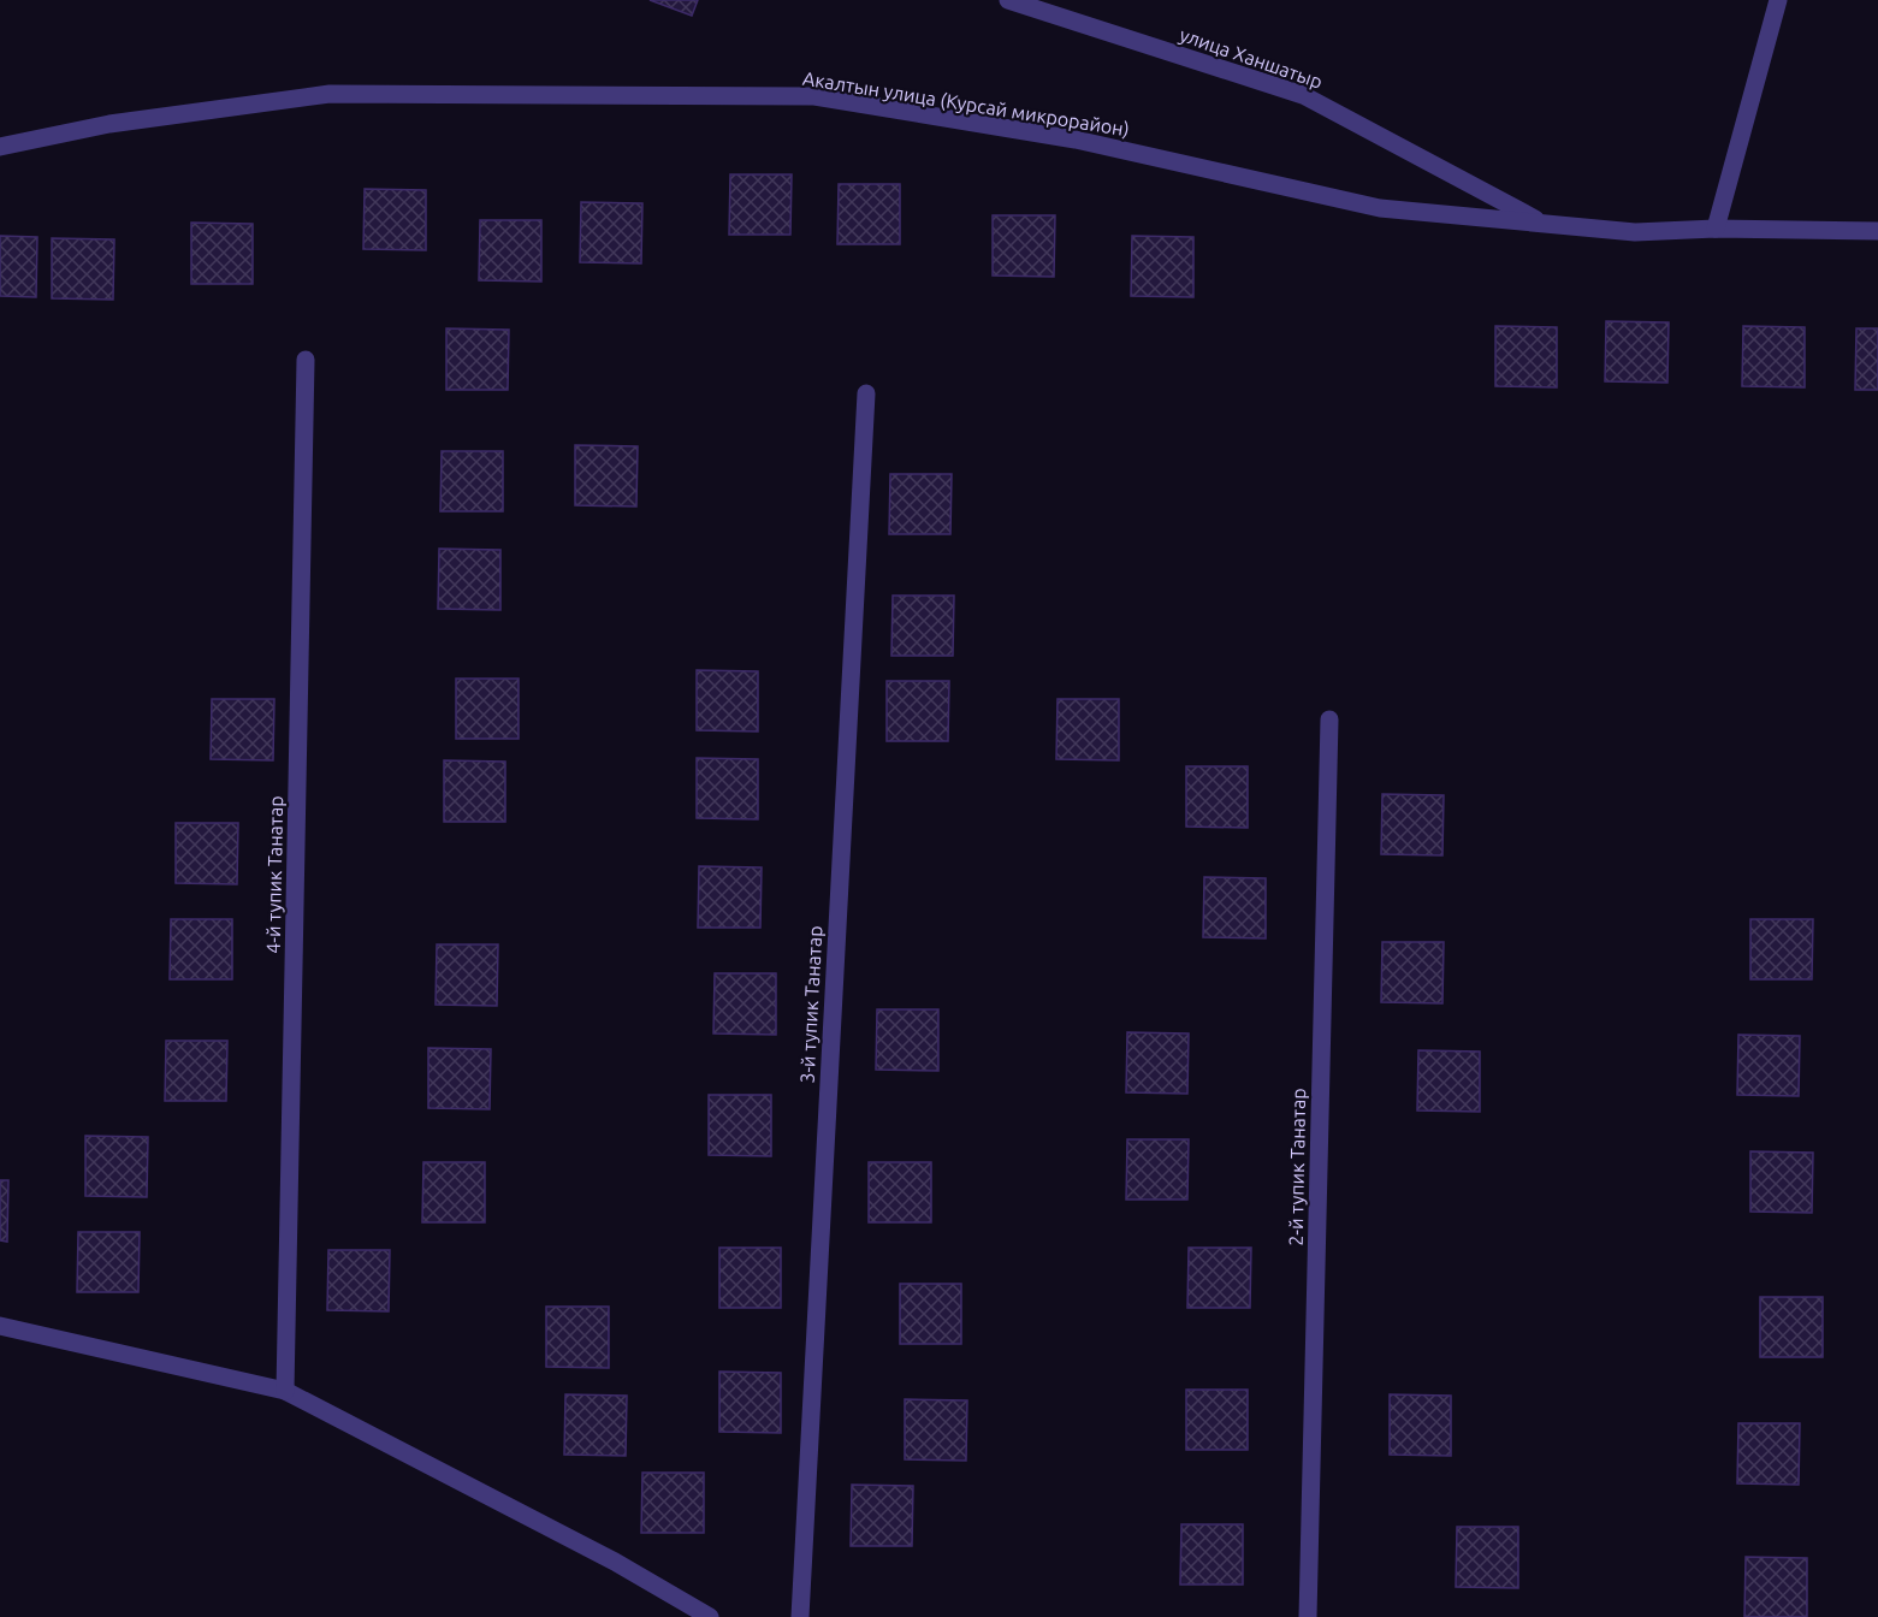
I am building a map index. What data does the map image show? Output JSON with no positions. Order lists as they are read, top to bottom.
{
  "streets": {
    "street": [
      "улица Ханшатыр",
      "Акалтын улица (Курсай микрорайон)",
      "4-й тупик Танатар",
      "3-й тупик Танатар",
      "2-й тупик Танатар"
    ]
  },
  "crossings": [
    ["улица Ханшатыр", "Акалтын улица (Курсай микрорайон)"]
  ]
}
